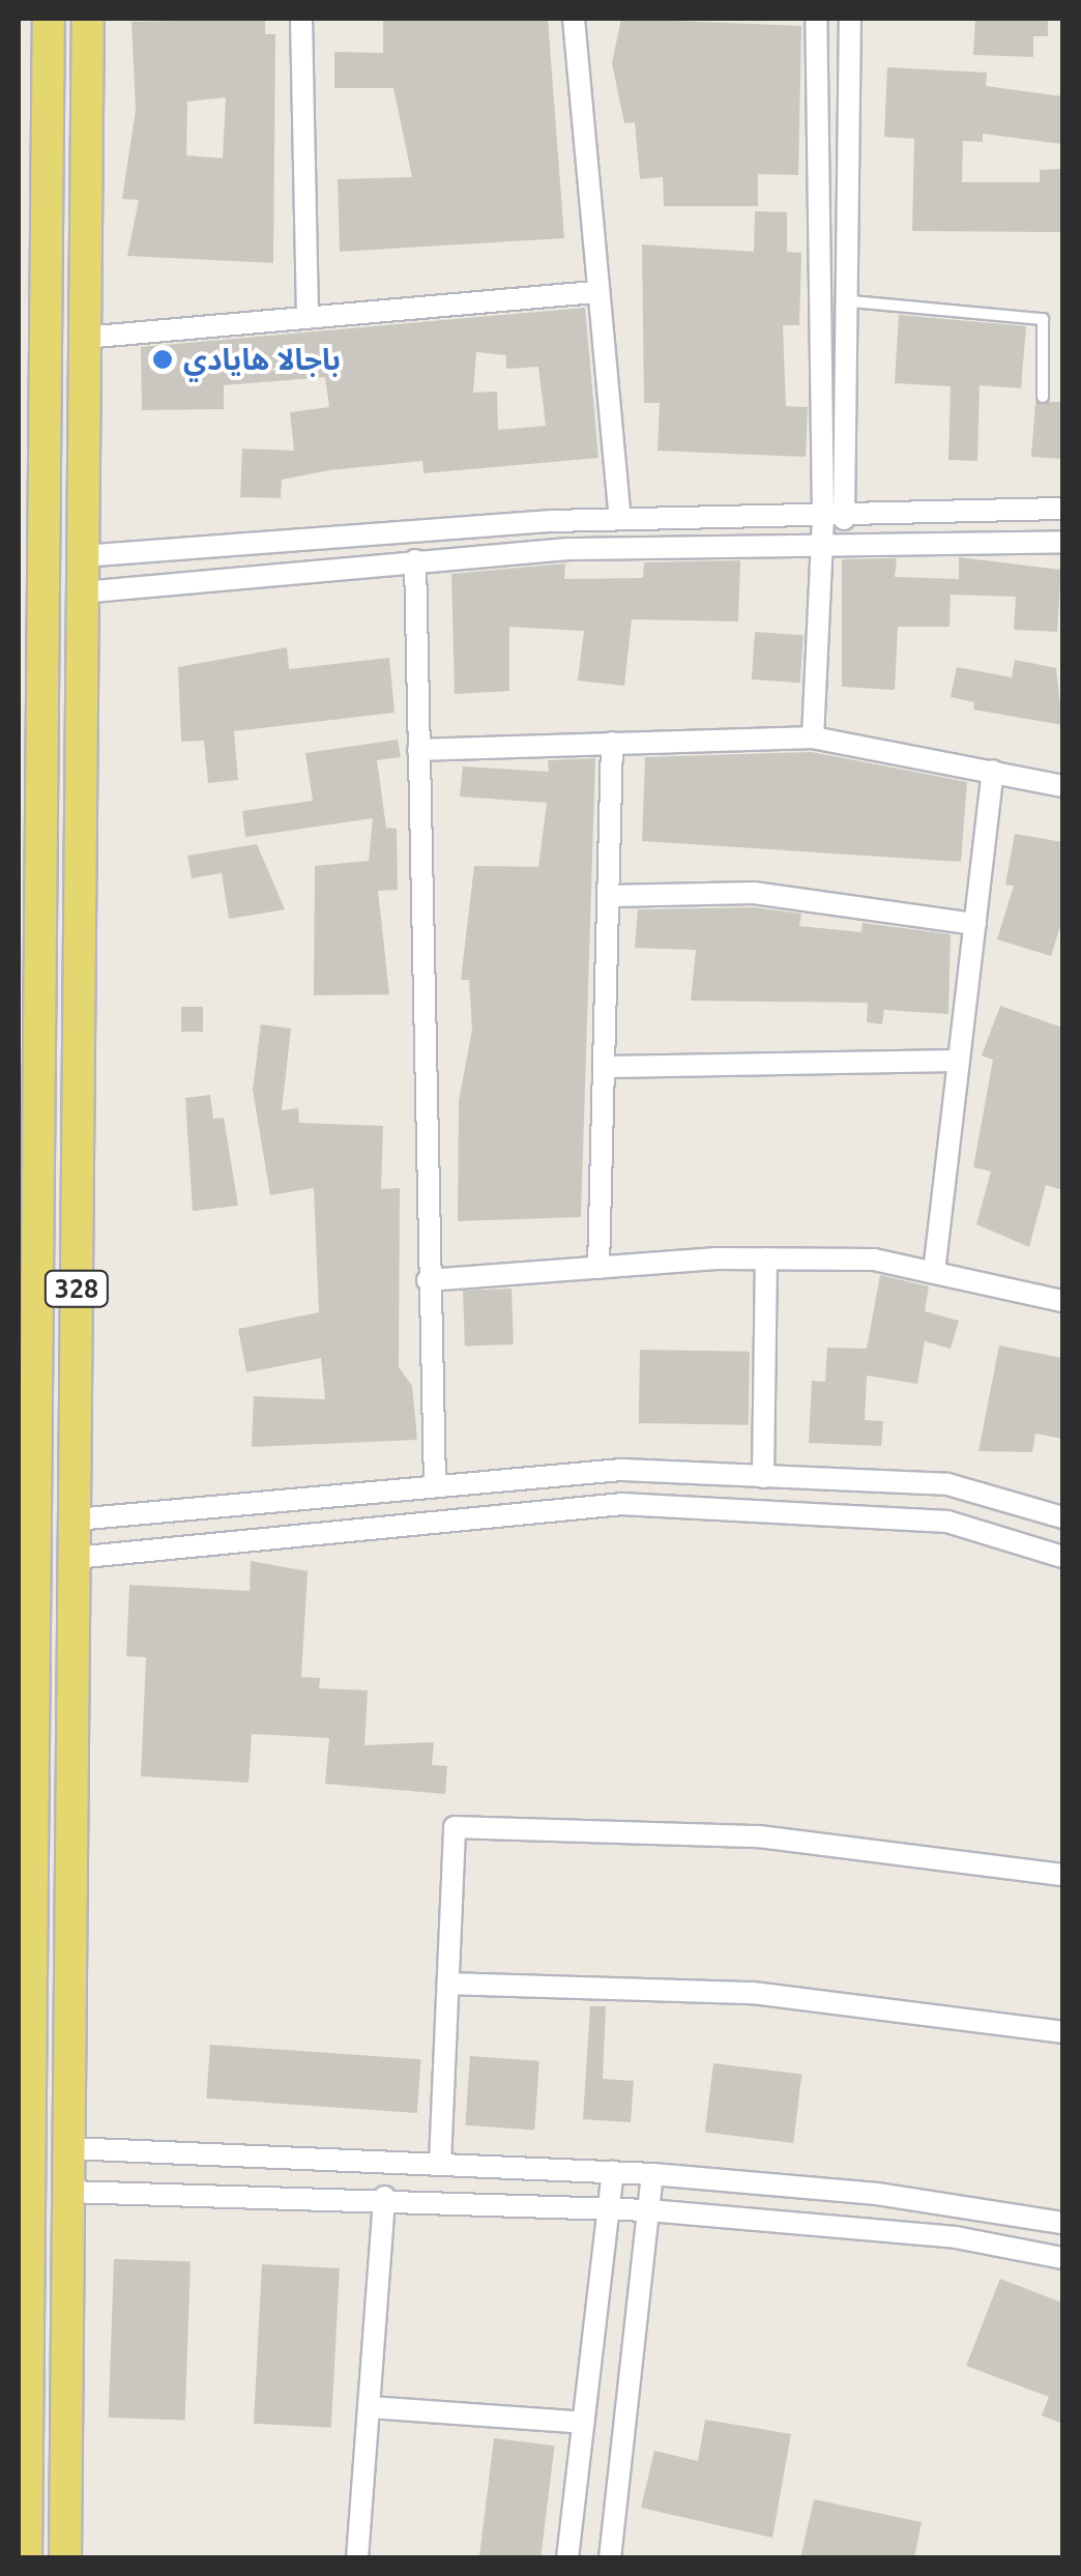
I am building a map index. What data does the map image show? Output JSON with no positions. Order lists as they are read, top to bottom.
{
  "streets": {
    "main road": ["328"]
  },
  "places": ["باجالا هايادي"]
}
